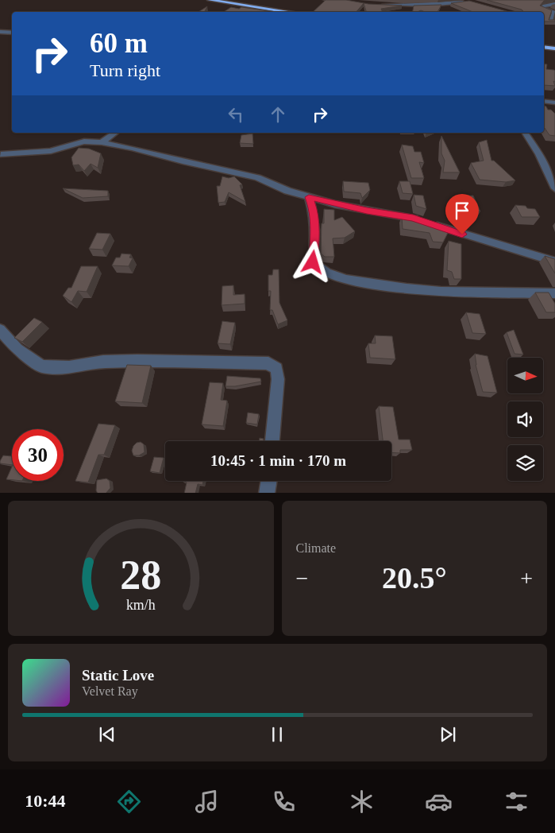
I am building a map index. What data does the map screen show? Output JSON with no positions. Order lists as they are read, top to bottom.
{
  "north": "right",
  "page": {
    "turn": ["60 m", "Turn right"],
    "limit": "30",
    "trip": "10:45 · 1 min · 170 m",
    "tile": "Climate",
    "heat": ["−", "20.5°", "+"],
    "song": ["Static Love", "Velvet Ray"],
    "tabs": "10:44",
    "gauge": ["28", "km/h"]
  }
}
